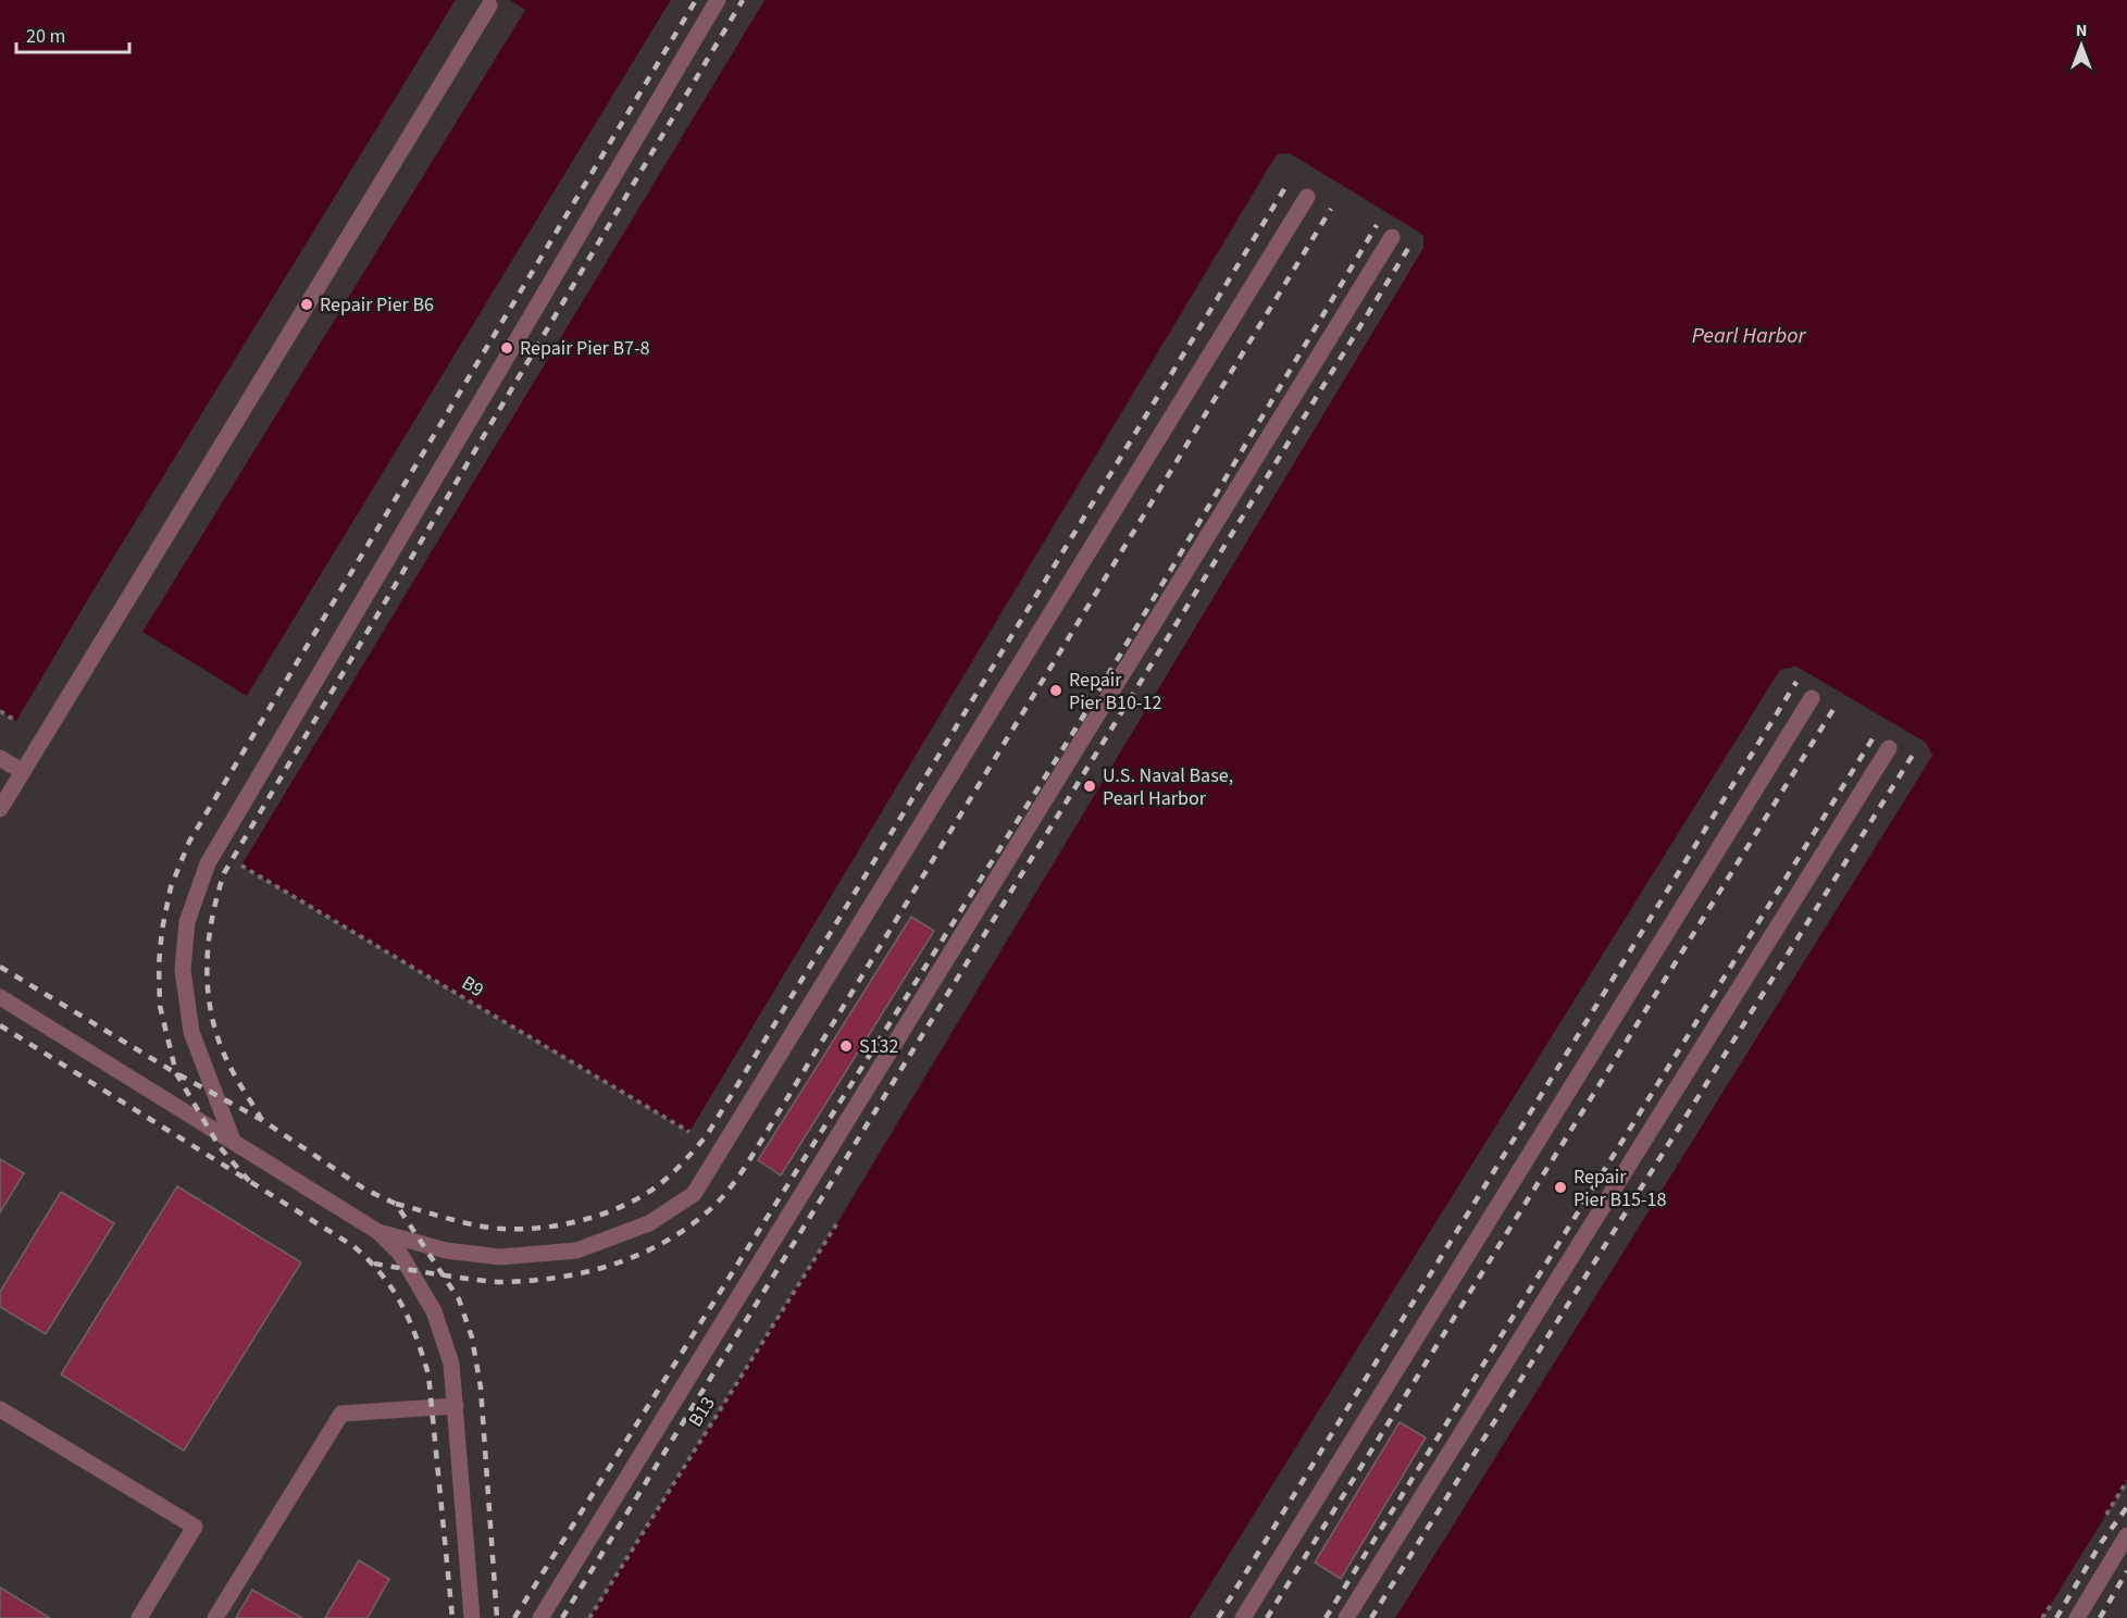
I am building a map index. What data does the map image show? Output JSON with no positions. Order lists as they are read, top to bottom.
{
  "streets": {
    "path": ["B9", "B13"]
  },
  "water": ["Pearl Harbor"],
  "places": [
    "Repair Pier B6",
    "Repair Pier B7-8",
    "Repair Pier B10-12",
    "U.S. Naval Base, Pearl Harbor",
    "S132",
    "Repair Pier B15-18"
  ],
  "scale_bar": "20 m",
  "north": "top"
}
